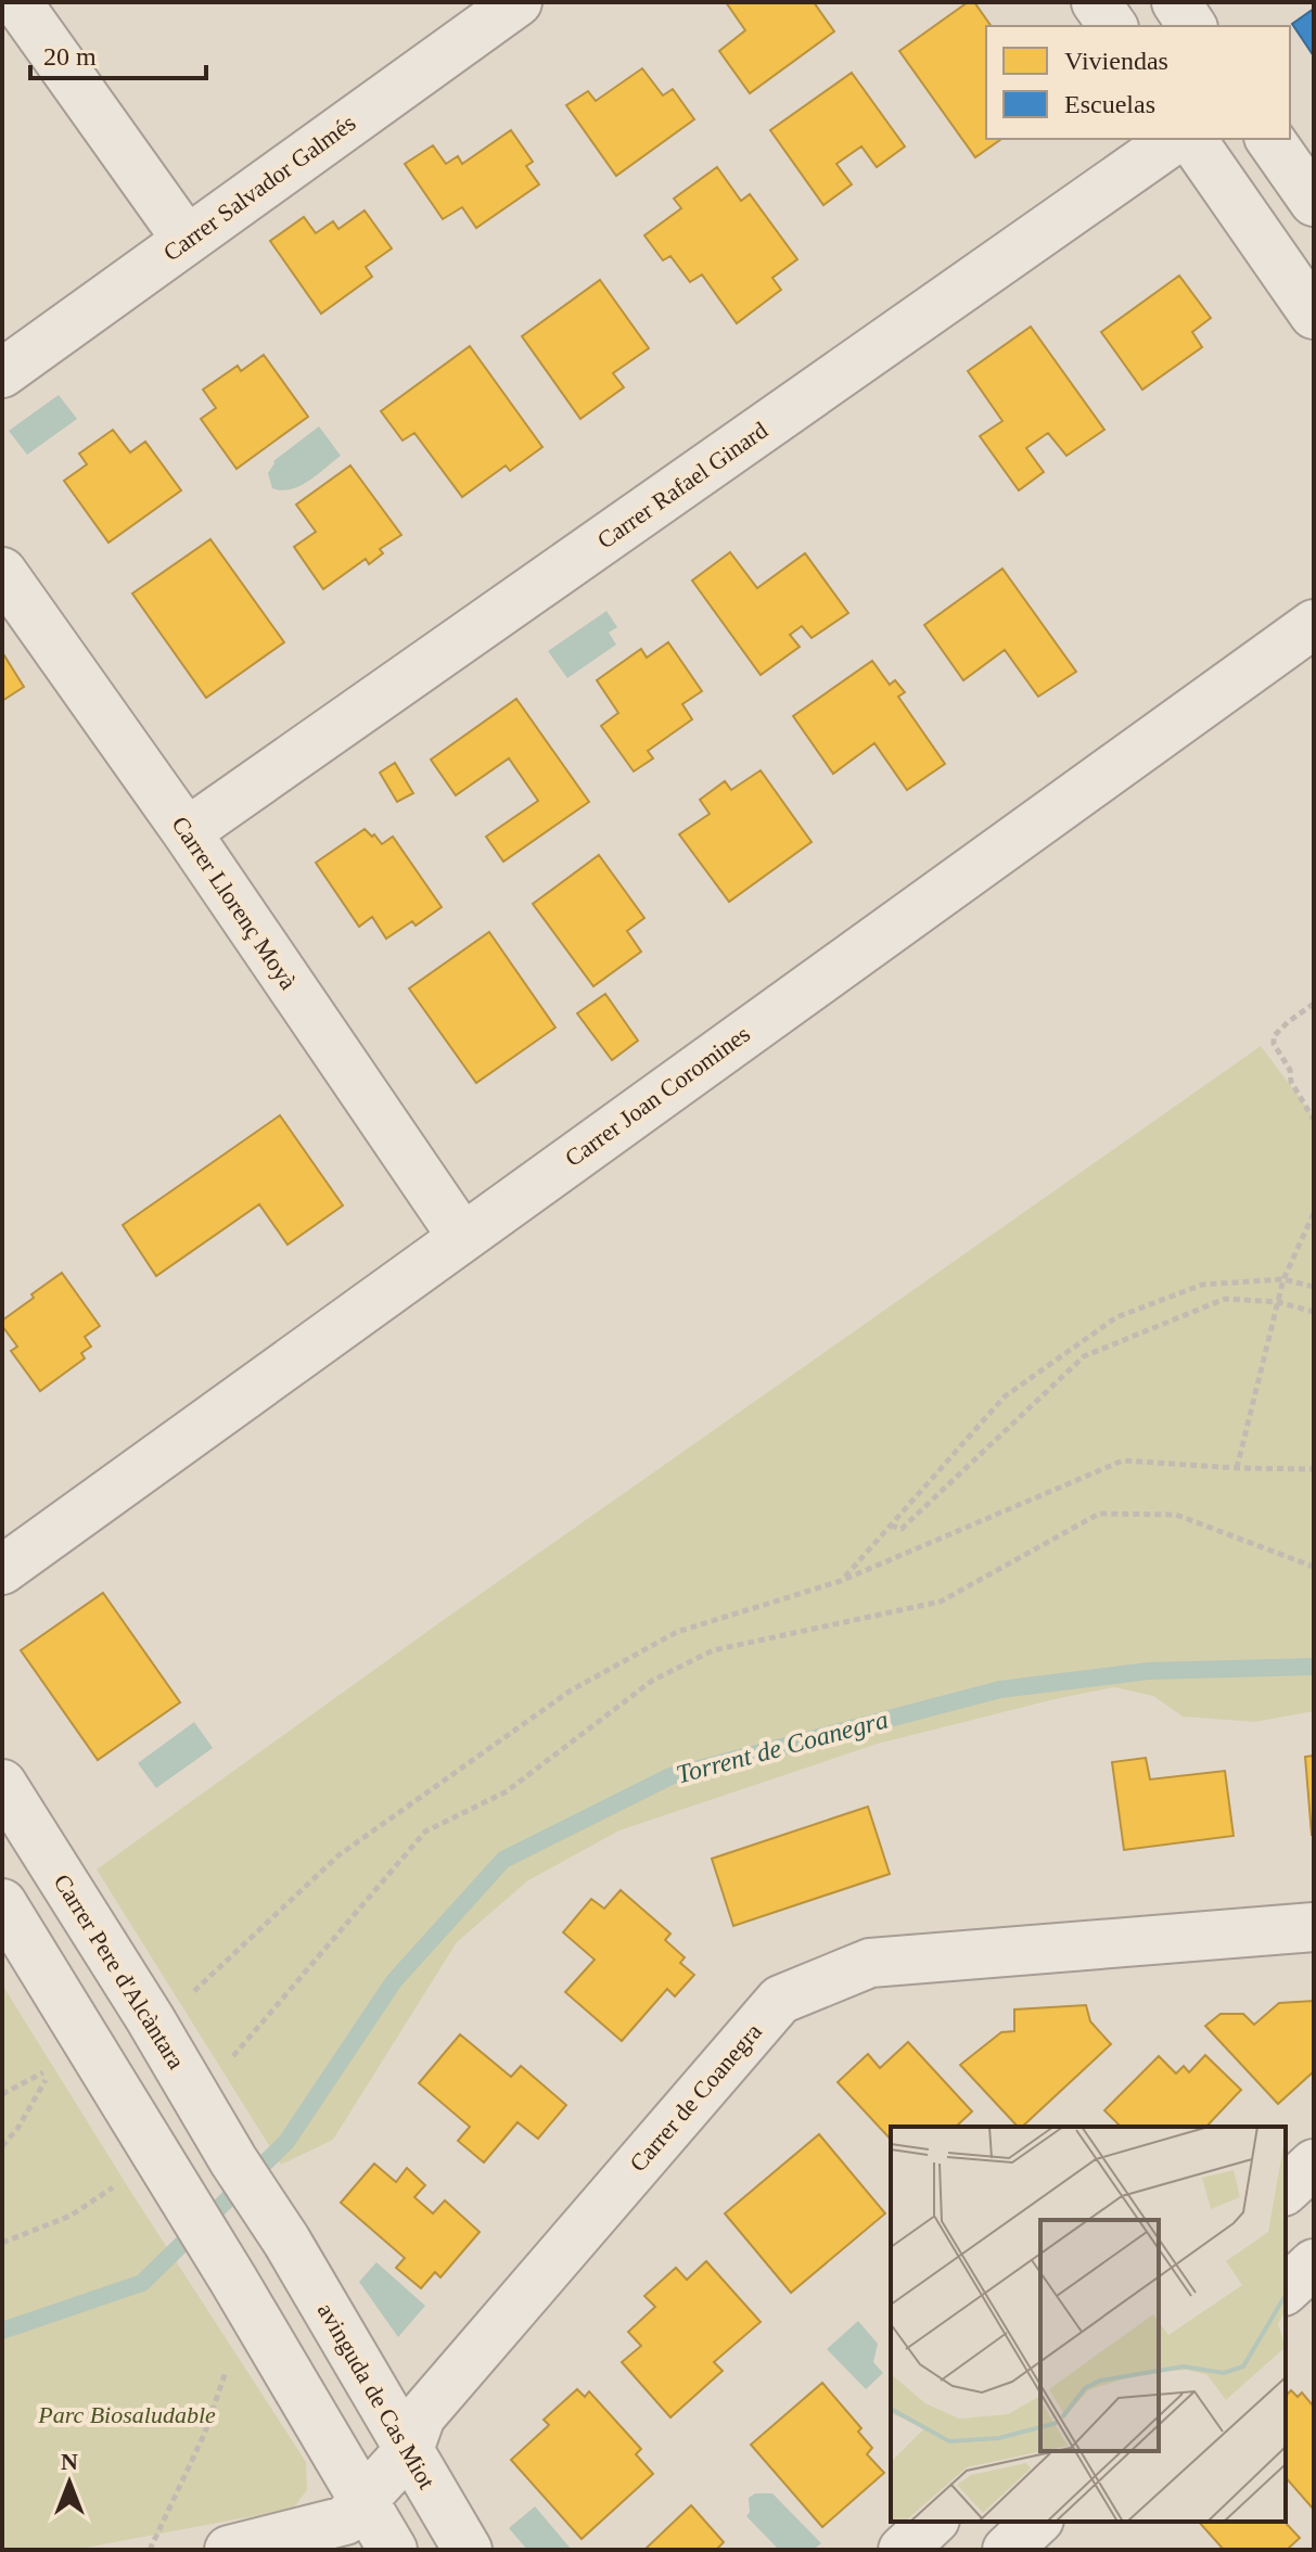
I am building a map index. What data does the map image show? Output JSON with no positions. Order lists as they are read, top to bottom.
{
  "streets": {
    "street": [
      "Carrer Salvador Galmés",
      "Carrer Rafael Ginard",
      "Carrer Llorenç Moyà",
      "Carrer Joan Coromines",
      "Carrer Pere d'Alcàntara",
      "Carrer de Coanegra",
      "avinguda de Cas Miot"
    ]
  },
  "crossings": [
    ["Carrer Rafael Ginard", "Carrer Llorenç Moyà"],
    ["Carrer Llorenç Moyà", "Carrer Joan Coromines"],
    ["Carrer Pere d'Alcàntara", "avinguda de Cas Miot"],
    ["Carrer de Coanegra", "avinguda de Cas Miot"]
  ],
  "water": ["Torrent de Coanegra"],
  "parks": ["Parc Biosaludable"],
  "legend": ["Viviendas", "Escuelas"],
  "scale_bar": "20 m",
  "north": "top"
}
